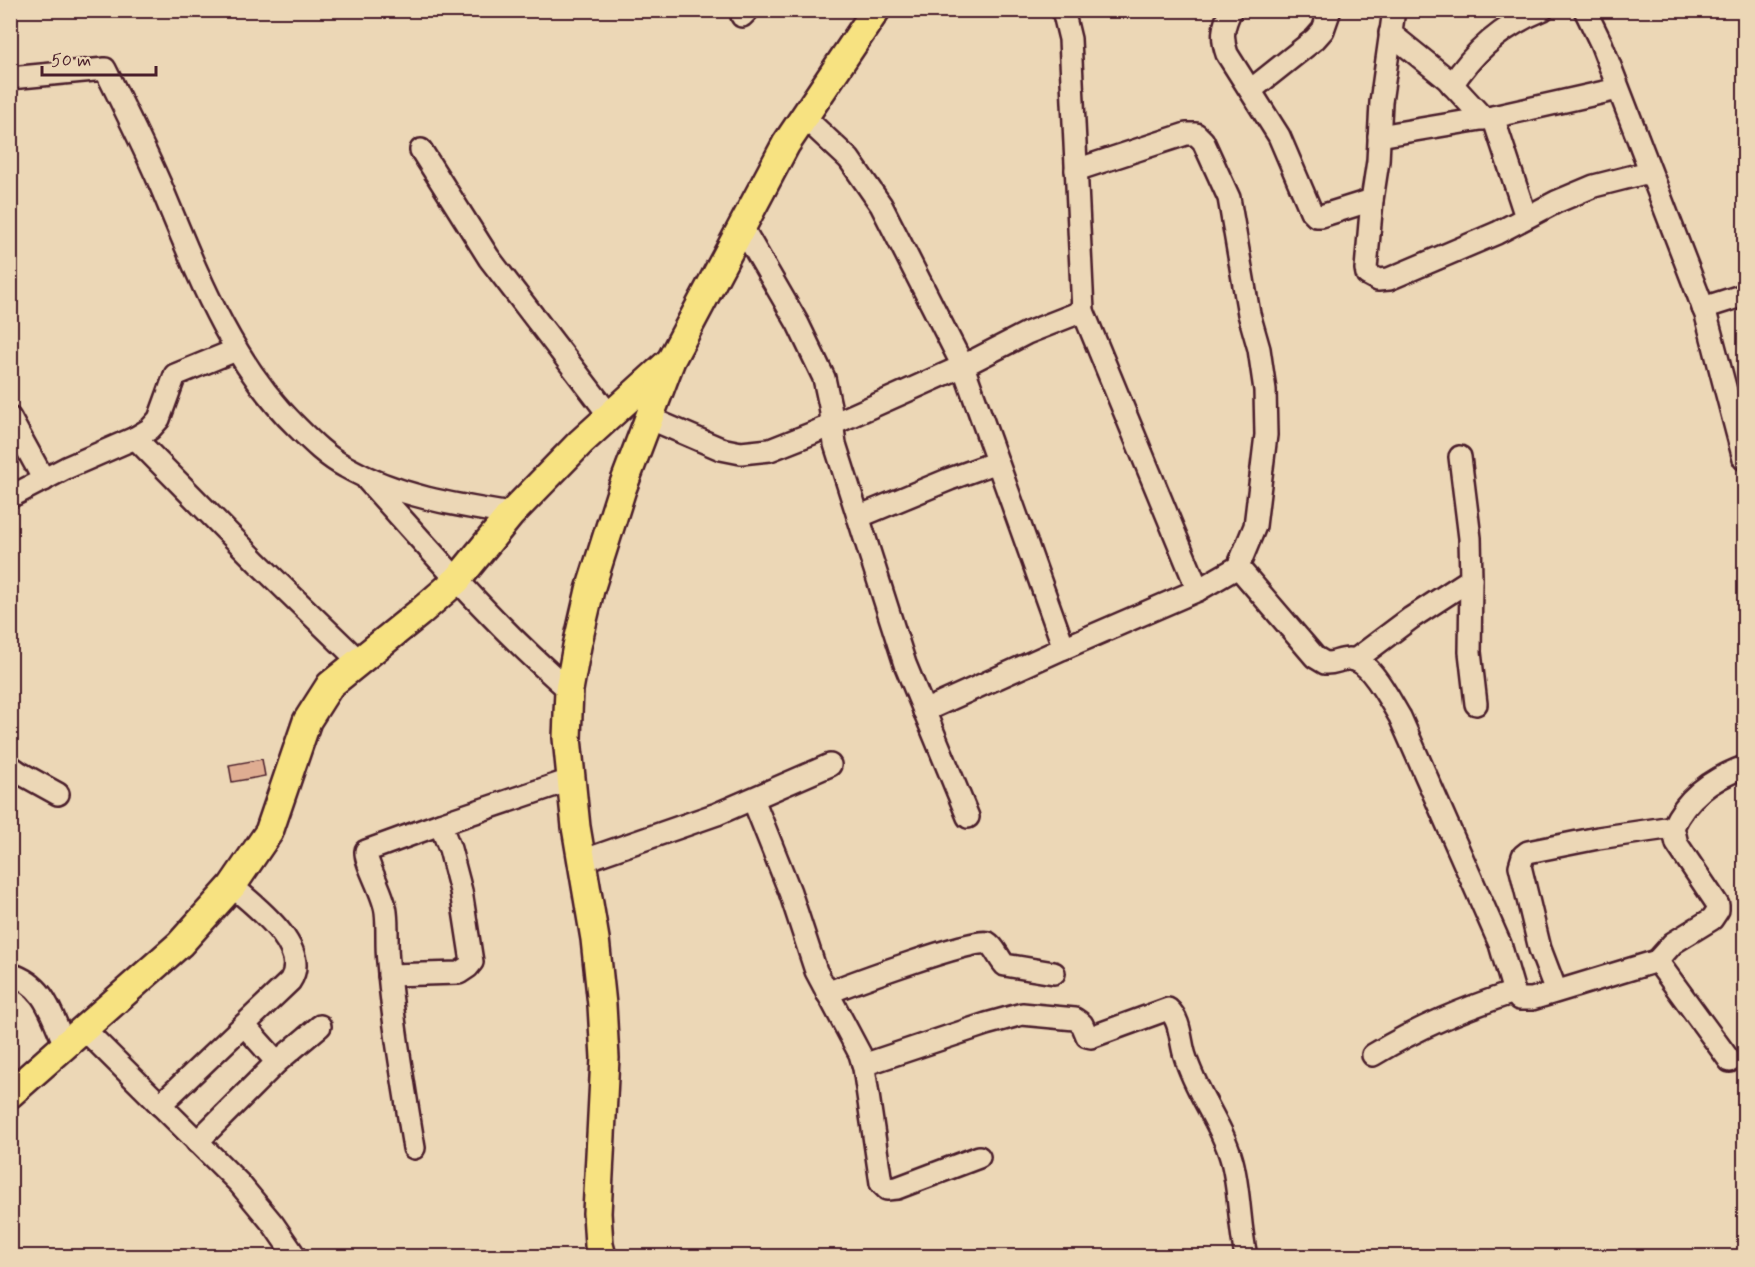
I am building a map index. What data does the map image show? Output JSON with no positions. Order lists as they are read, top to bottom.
{
  "scale_bar": "50 m"
}
